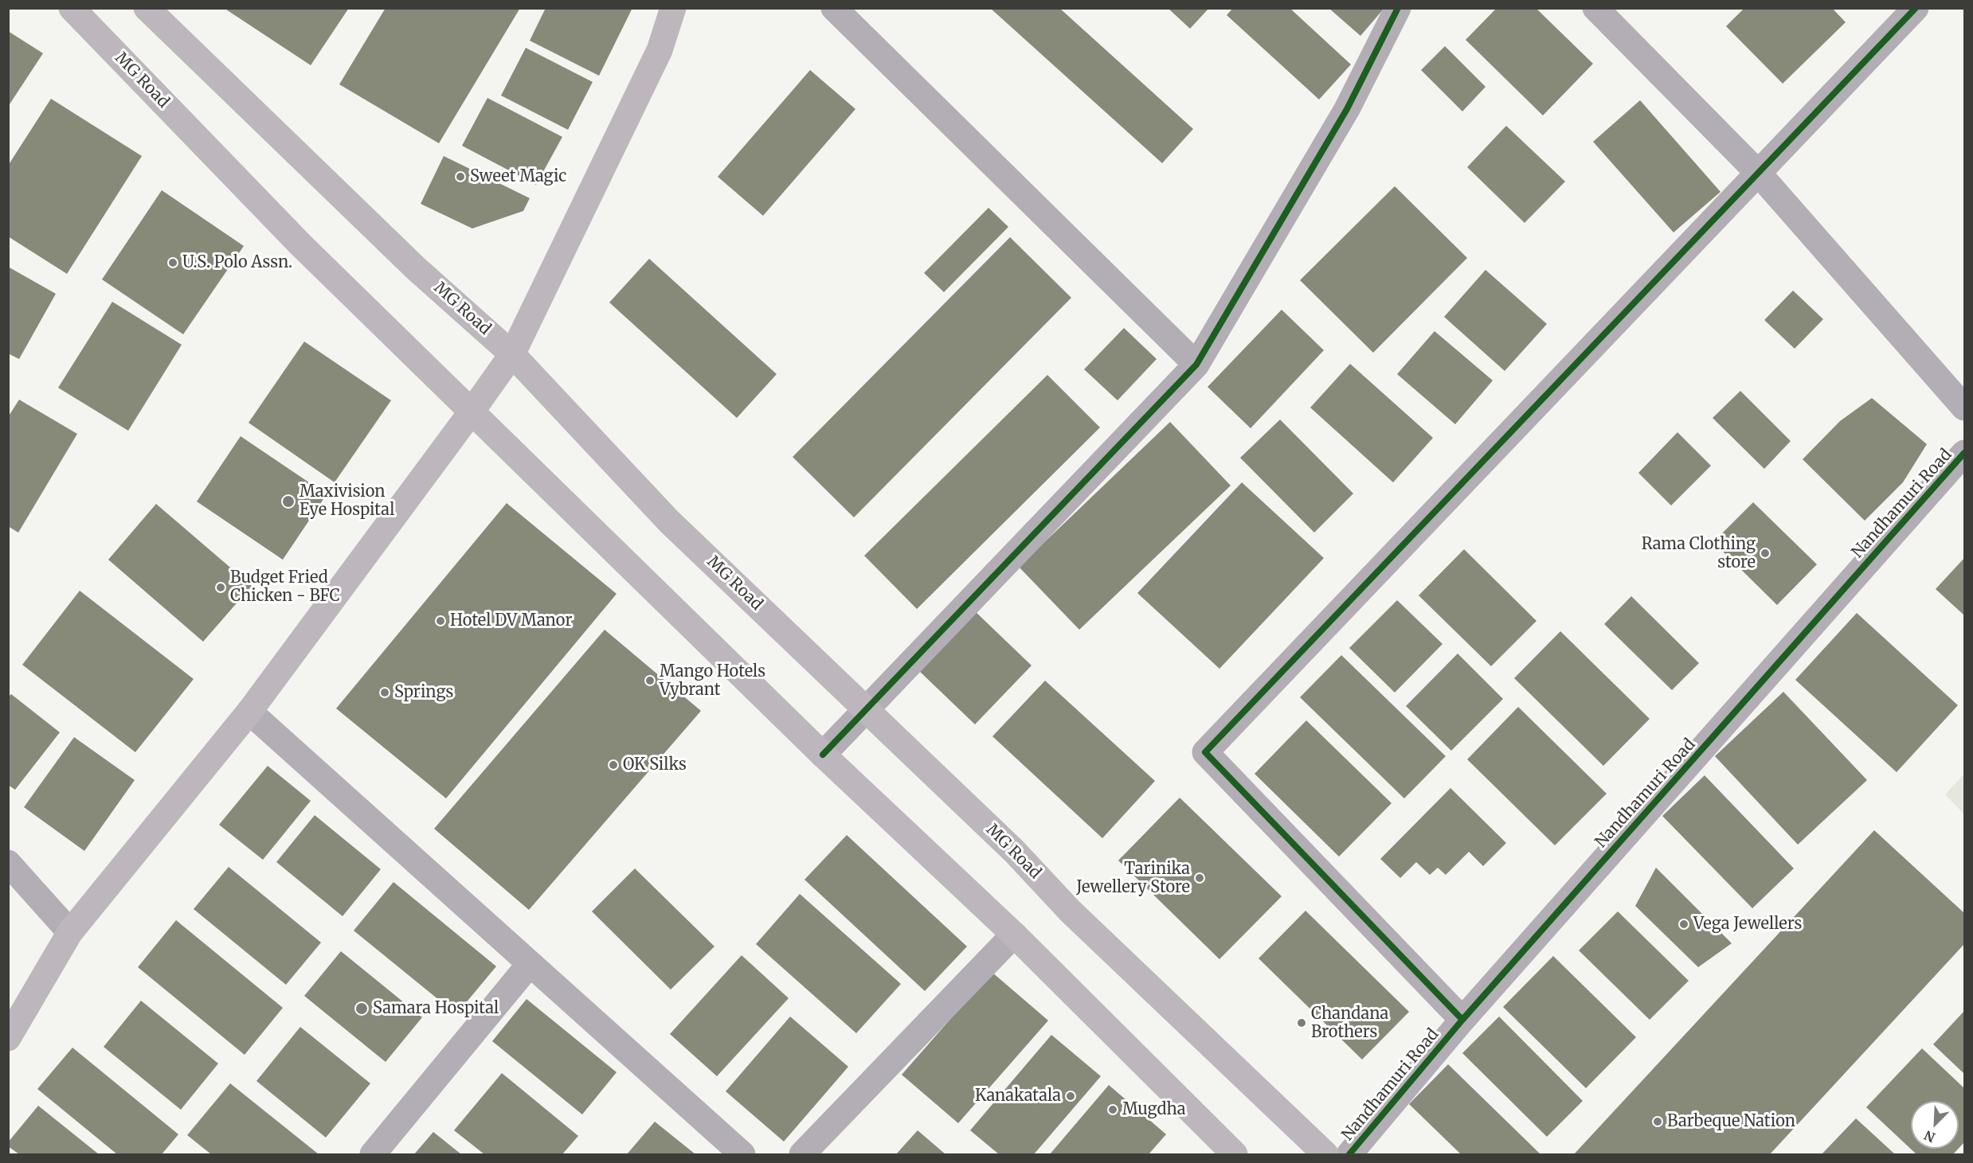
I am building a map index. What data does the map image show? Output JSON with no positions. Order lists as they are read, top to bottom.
{
  "streets": {
    "main road": ["MG Road"],
    "street": ["Nandhamuri Road"]
  },
  "places": [
    "Sweet Magic",
    "U.S. Polo Assn.",
    "Maxivision Eye Hospital",
    "Rama Clothing store",
    "Budget Fried Chicken - BFC",
    "Hotel DV Manor",
    "Mango Hotels Vybrant",
    "Springs",
    "OK Silks",
    "Tarinika Jewellery Store",
    "Vega Jewellers",
    "Samara Hospital",
    "Chandana Brothers",
    "Kanakatala",
    "Mugdha",
    "Barbeque Nation"
  ],
  "north": "bottom left"
}
